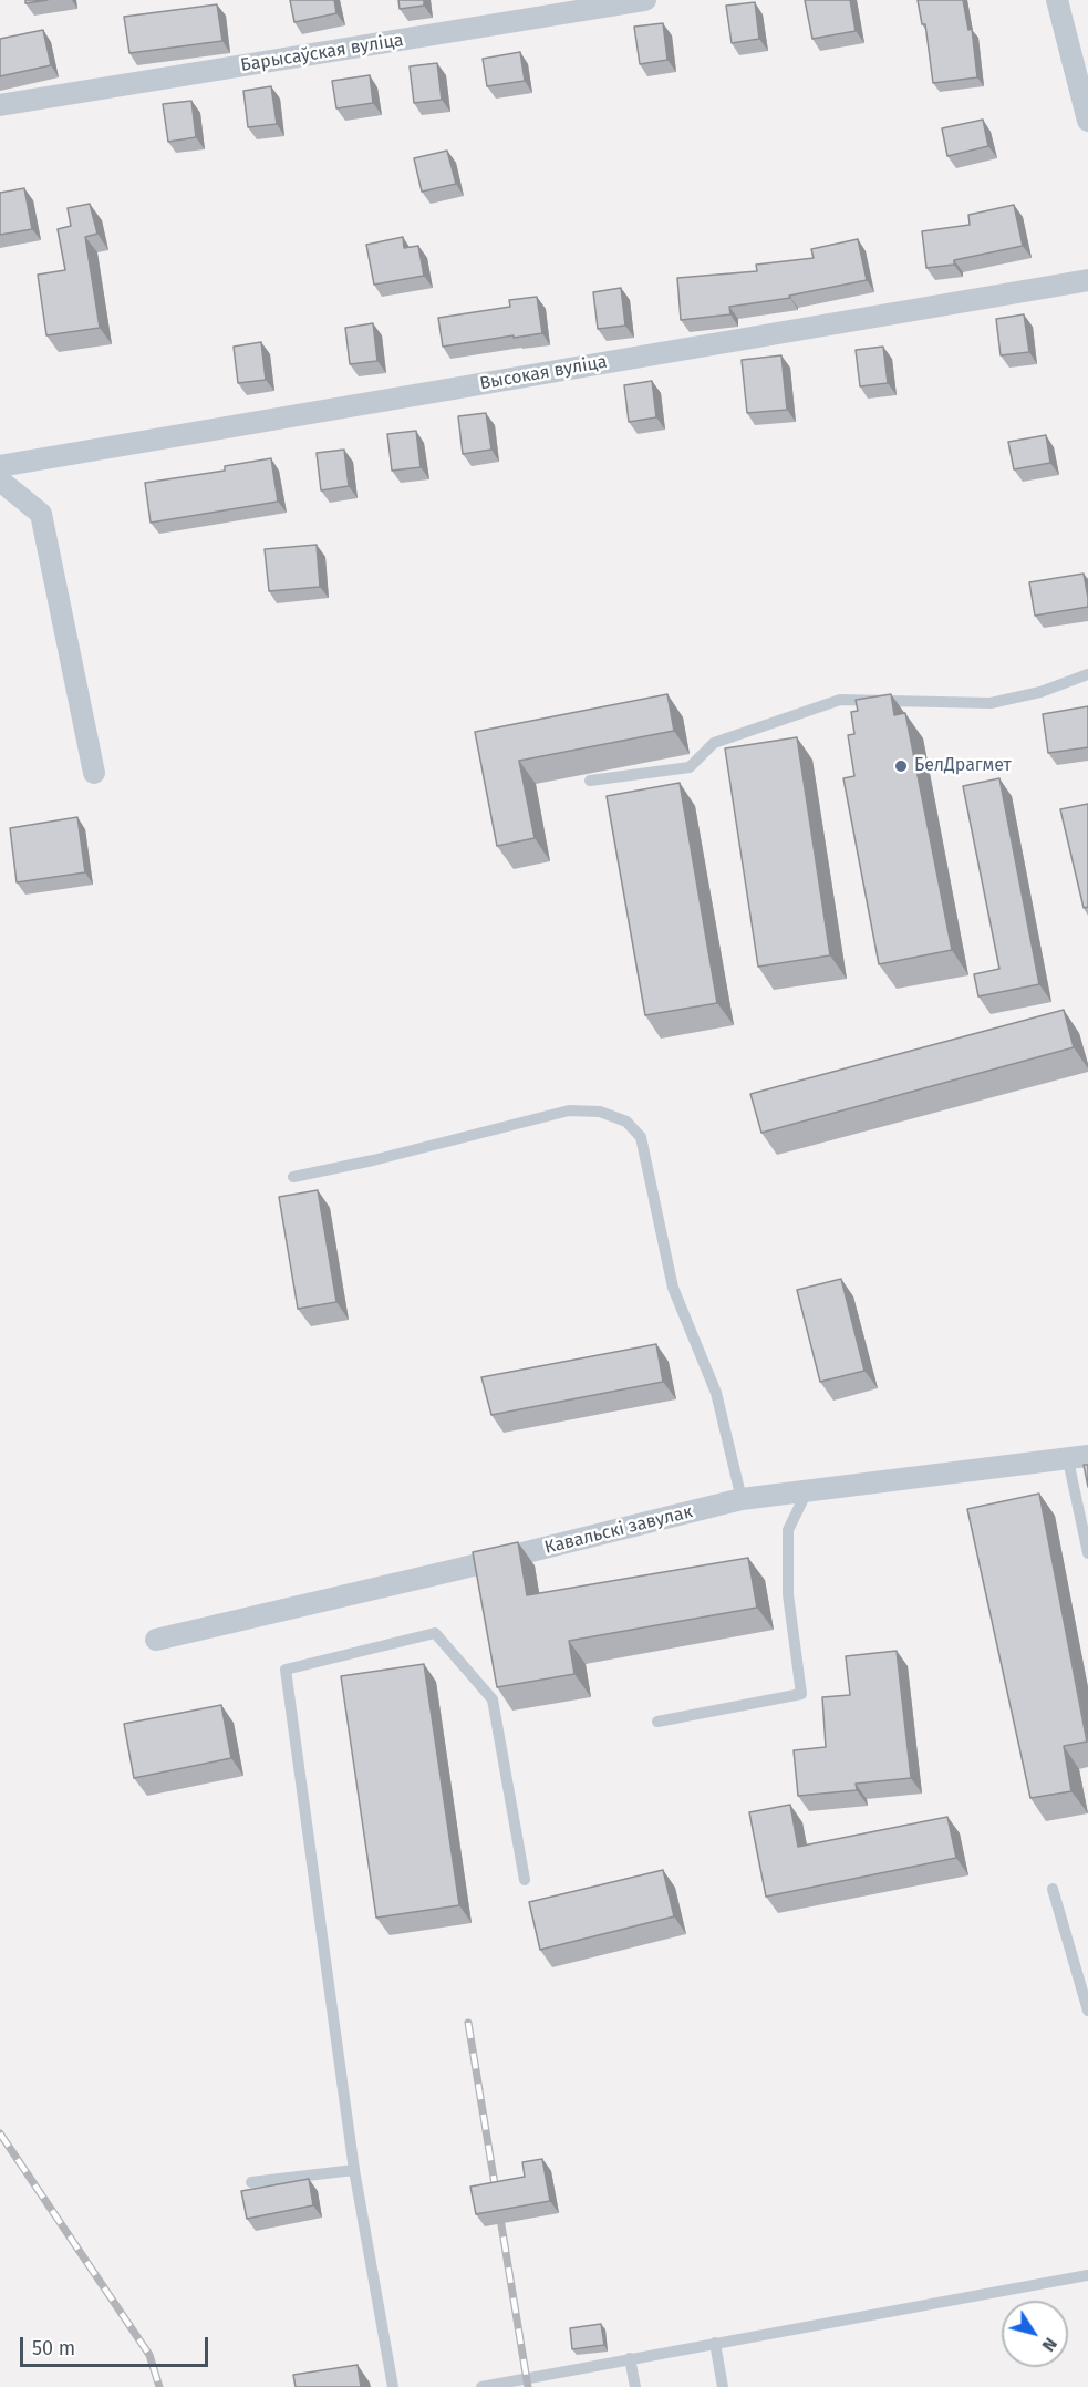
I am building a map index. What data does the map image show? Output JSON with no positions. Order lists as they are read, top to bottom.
{
  "streets": {
    "street": ["Барысаўская вуліца", "Высокая вуліца", "Кавальскі завулак"]
  },
  "places": ["БелДрагмет"],
  "scale_bar": "50 m",
  "north": "bottom right"
}
